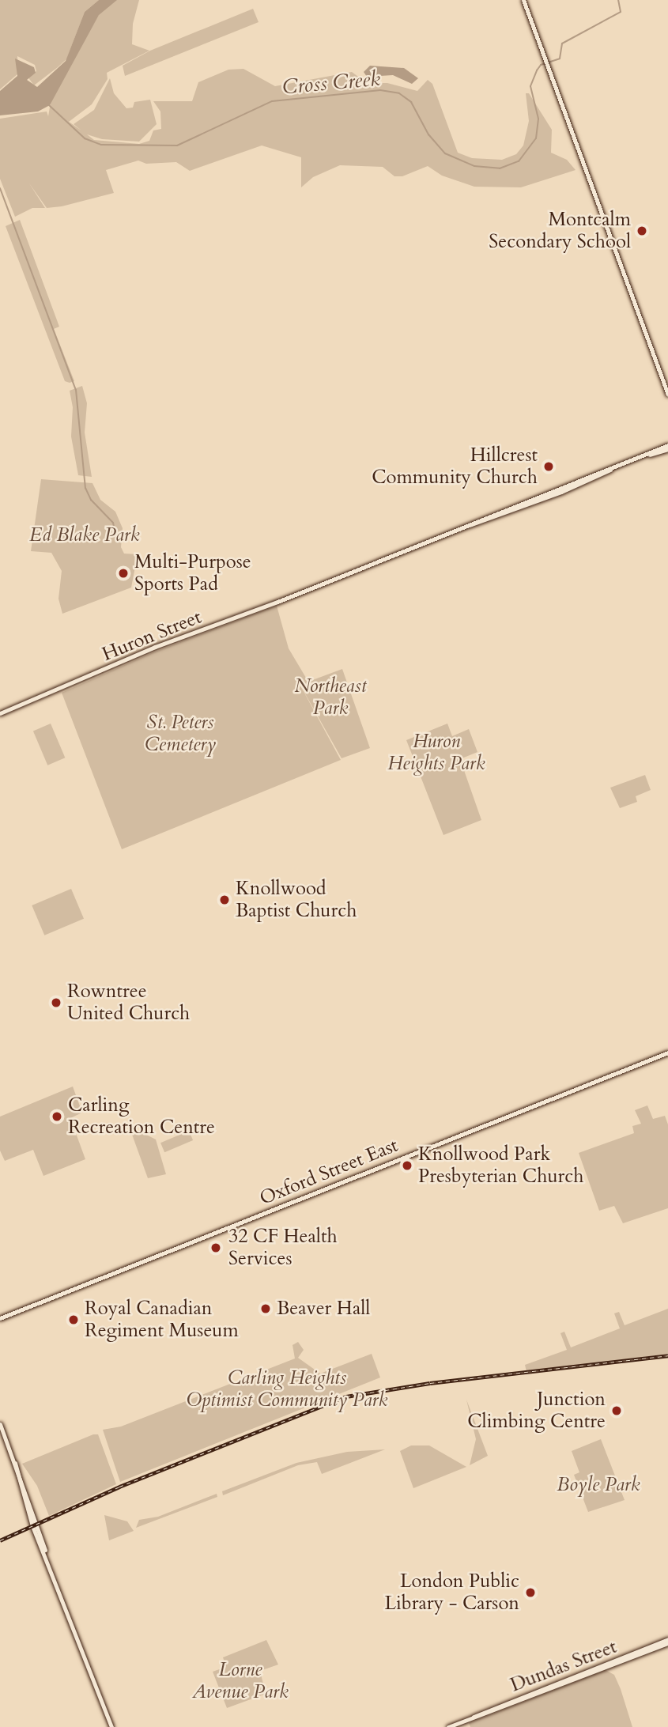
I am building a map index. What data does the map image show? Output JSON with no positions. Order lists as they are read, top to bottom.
{
  "streets": {
    "main road": ["Huron Street", "Oxford Street East", "Dundas Street"]
  },
  "water": ["Cross Creek"],
  "parks": [
    "Ed Blake Park",
    "Northeast Park",
    "St. Peters Cemetery",
    "Huron Heights Park",
    "Carling Heights Optimist Community Park",
    "Boyle Park",
    "Lorne Avenue Park"
  ],
  "places": [
    "Montcalm Secondary School",
    "Hillcrest Community Church",
    "Multi-Purpose Sports Pad",
    "Knollwood Baptist Church",
    "Rowntree United Church",
    "Carling Recreation Centre",
    "Knollwood Park Presbyterian Church",
    "32 CF Health Services",
    "Beaver Hall",
    "Royal Canadian Regiment Museum",
    "Junction Climbing Centre",
    "London Public Library - Carson"
  ]
}
